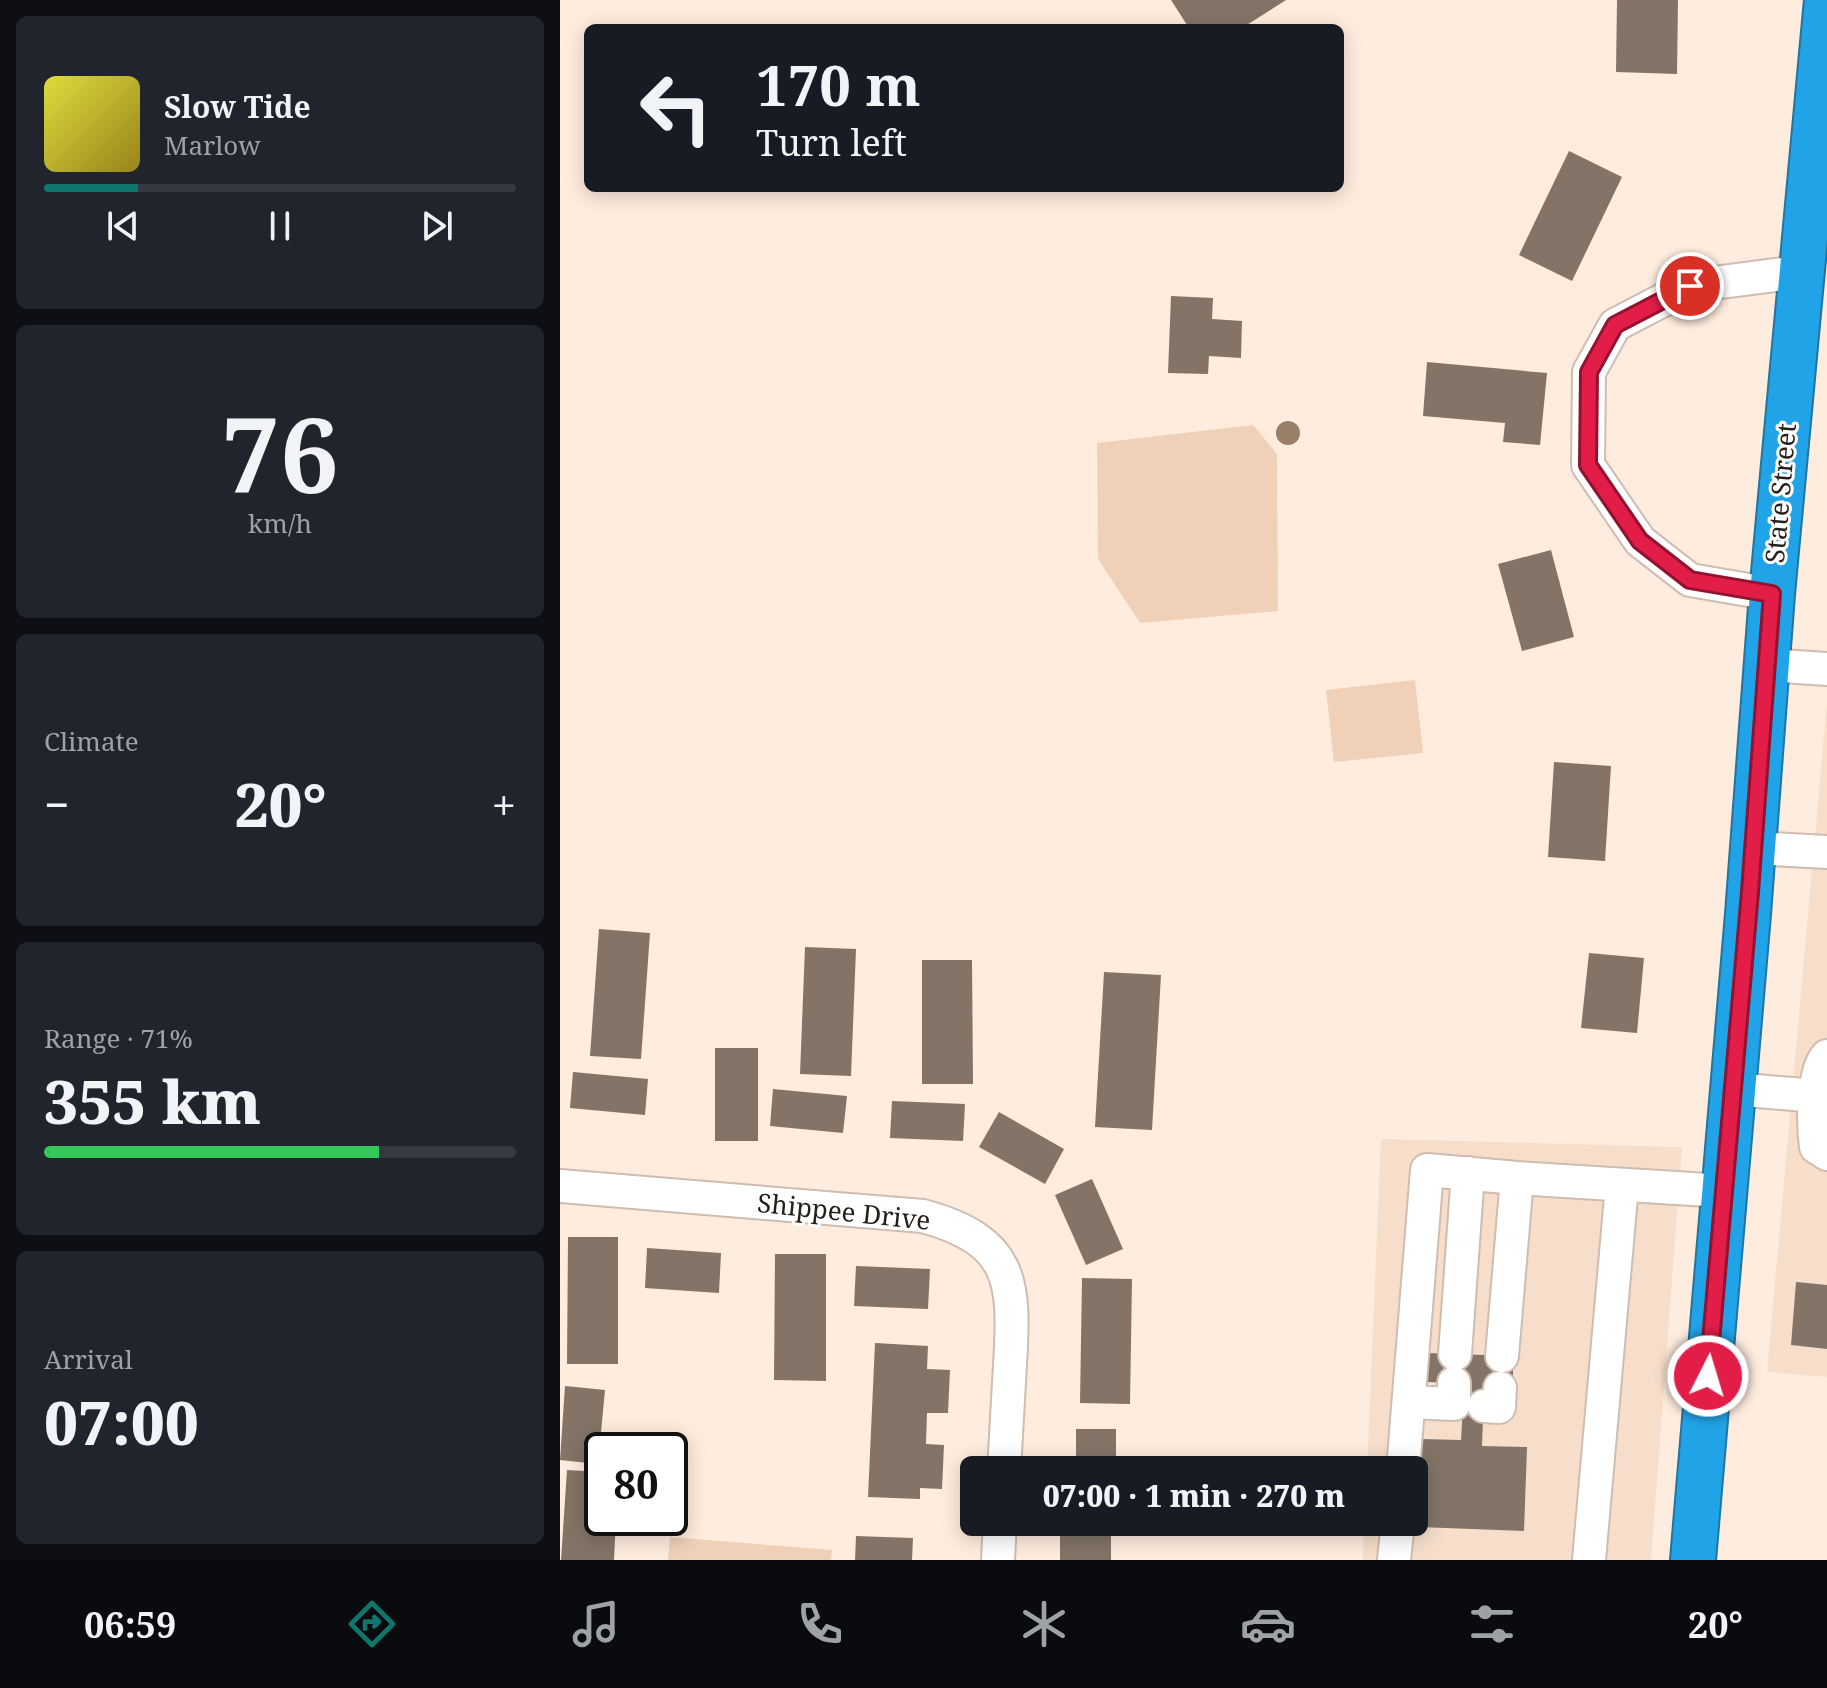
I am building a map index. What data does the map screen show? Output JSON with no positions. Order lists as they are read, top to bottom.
{
  "streets": {
    "highway": ["State Street"],
    "street": ["Shippee Drive"]
  },
  "page": {
    "turn": ["170 m", "Turn left"],
    "song": ["Slow Tide", "Marlow"],
    "tile": [
      ["76", "km/h"],
      "Climate",
      ["Range · 71%", "355 km"],
      ["Arrival", "07:00"]
    ],
    "heat": ["−", "20°", "+"],
    "limit": "80",
    "trip": "07:00 · 1 min · 270 m",
    "tabs": ["06:59", "20°"]
  }
}
